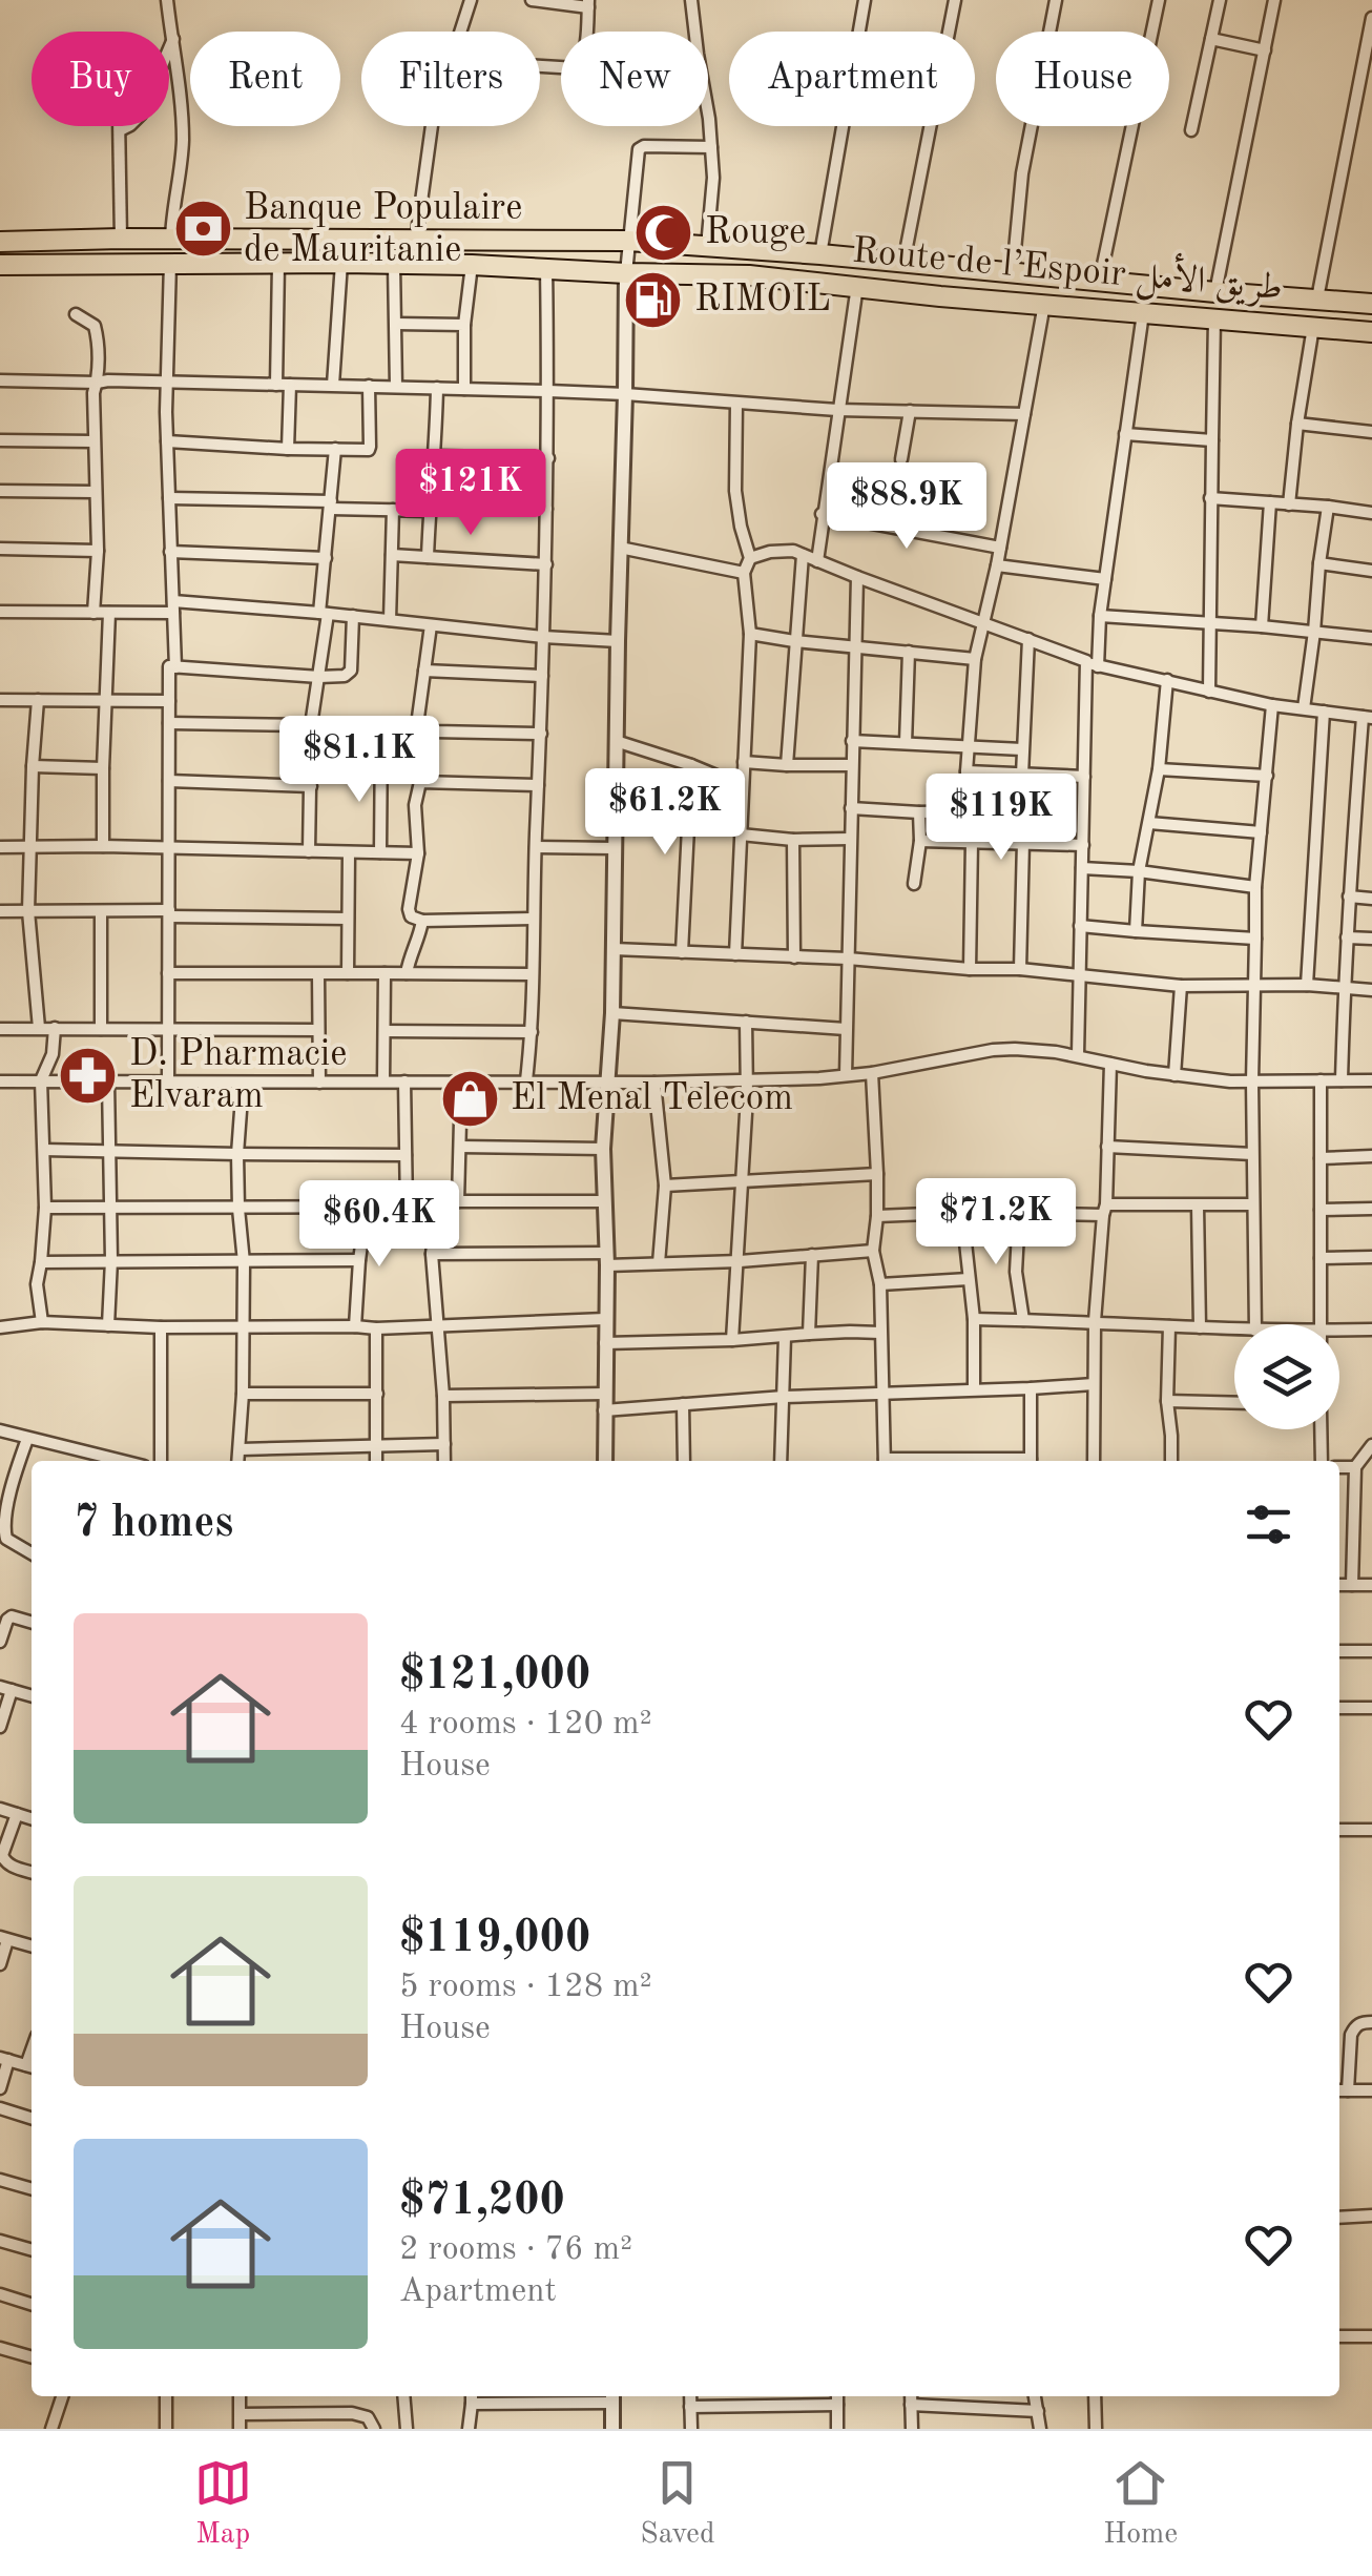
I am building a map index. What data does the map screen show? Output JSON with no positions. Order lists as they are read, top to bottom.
{
  "streets": {
    "highway": ["Route de l’Espoir طريق الأمل"]
  },
  "places": {
    "bank": ["Banque Populaire de Mauritanie"],
    "mosque": ["Rouge"],
    "fuel station": ["RIMOIL"],
    "pharmacy": ["D. Pharmacie Elvaram"],
    "shop": ["El Menal Telecom"]
  },
  "page": {
    "chip": [
      "Buy",
      "Rent",
      "Filters",
      "New",
      "Apartment",
      "House"
    ],
    "price": [
      "$121K",
      "$88.9K",
      "$81.1K",
      "$61.2K",
      "$119K",
      "$71.2K",
      "$60.4K"
    ],
    "heading": "7 homes",
    "list": [
      {
        "name": "$121,000",
        "note": "4 rooms · 120 m² · House"
      },
      {
        "name": "$119,000",
        "note": "5 rooms · 128 m² · House"
      },
      {
        "name": "$71,200",
        "note": "2 rooms · 76 m² · Apartment"
      }
    ],
    "tabs": ["Map", "Saved", "Home"]
  }
}
